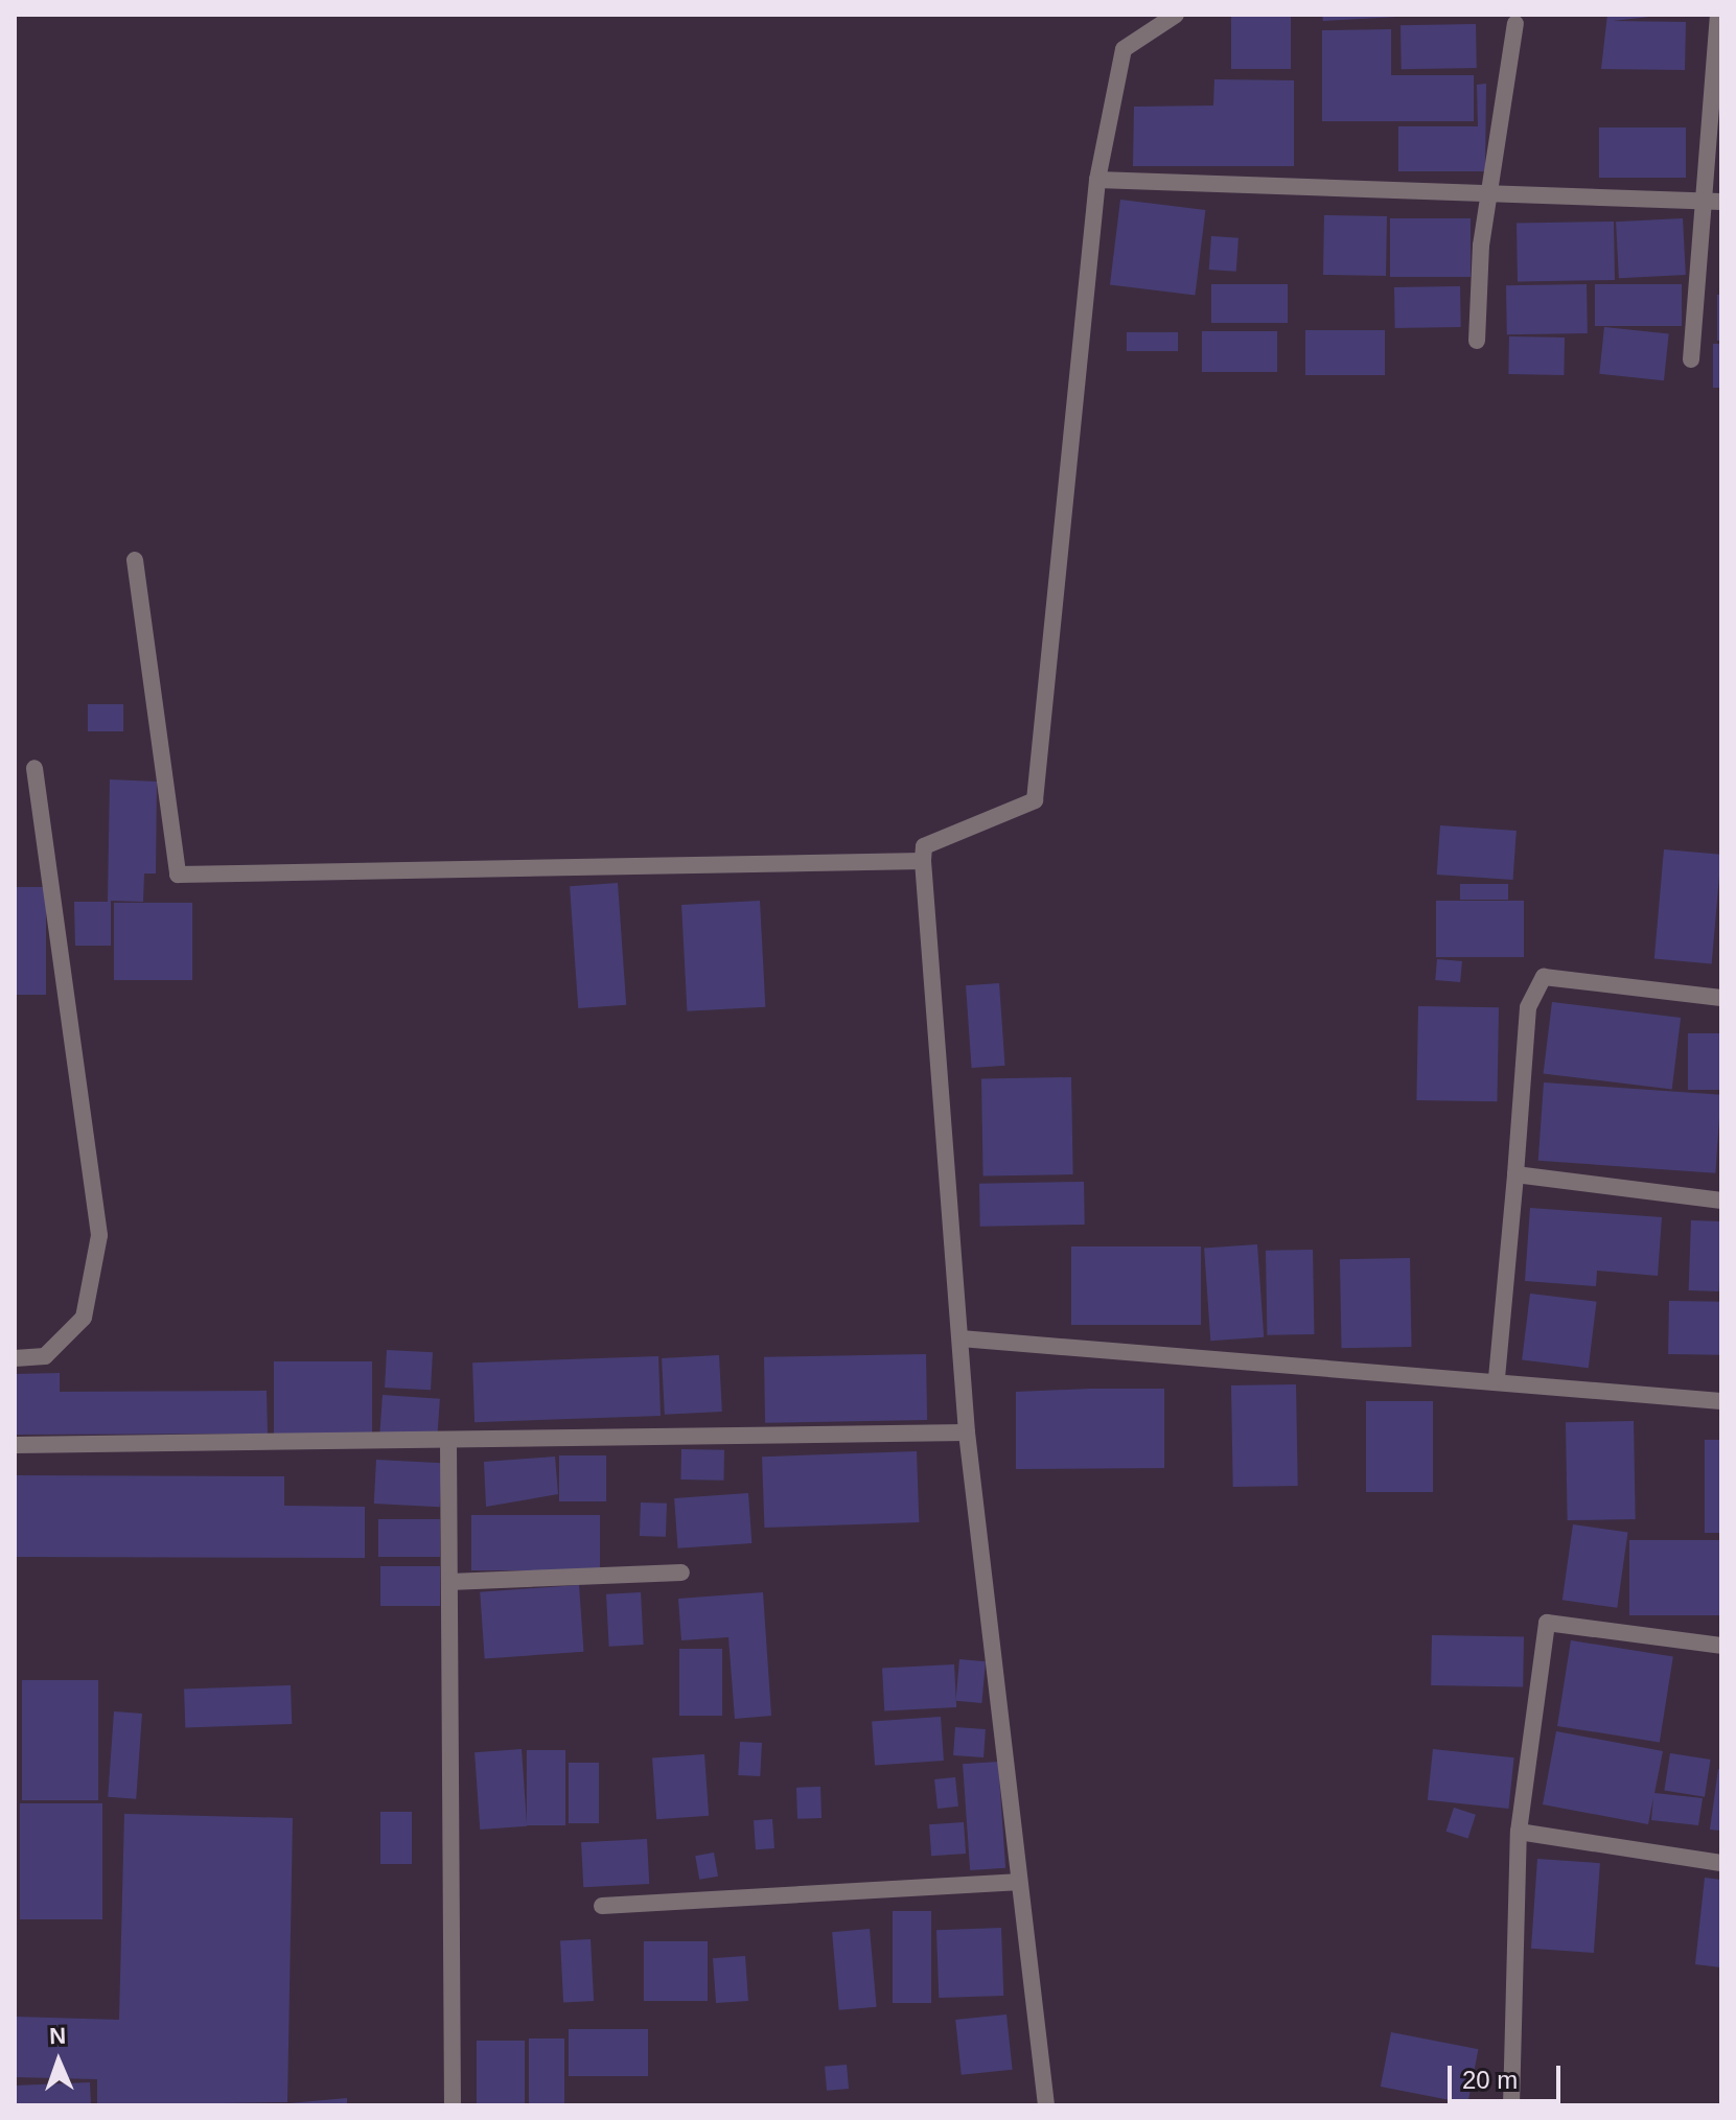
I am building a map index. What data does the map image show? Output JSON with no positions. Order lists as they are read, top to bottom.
{
  "scale_bar": "20 m",
  "north": "top"
}
